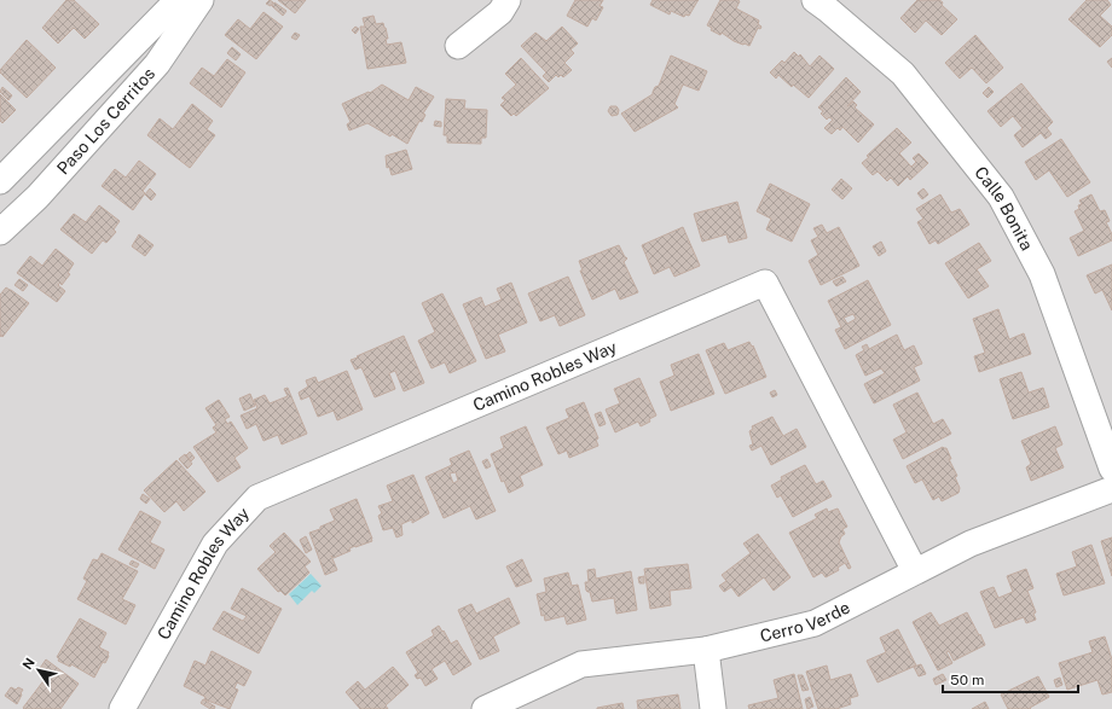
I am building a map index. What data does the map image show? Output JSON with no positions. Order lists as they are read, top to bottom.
{
  "streets": {
    "street": [
      "Paso Los Cerritos",
      "Calle Bonita",
      "Camino Robles Way",
      "Cerro Verde"
    ]
  },
  "crossings": [
    ["Camino Robles Way", "Cerro Verde"]
  ],
  "scale_bar": "50 m",
  "north": "top left"
}
